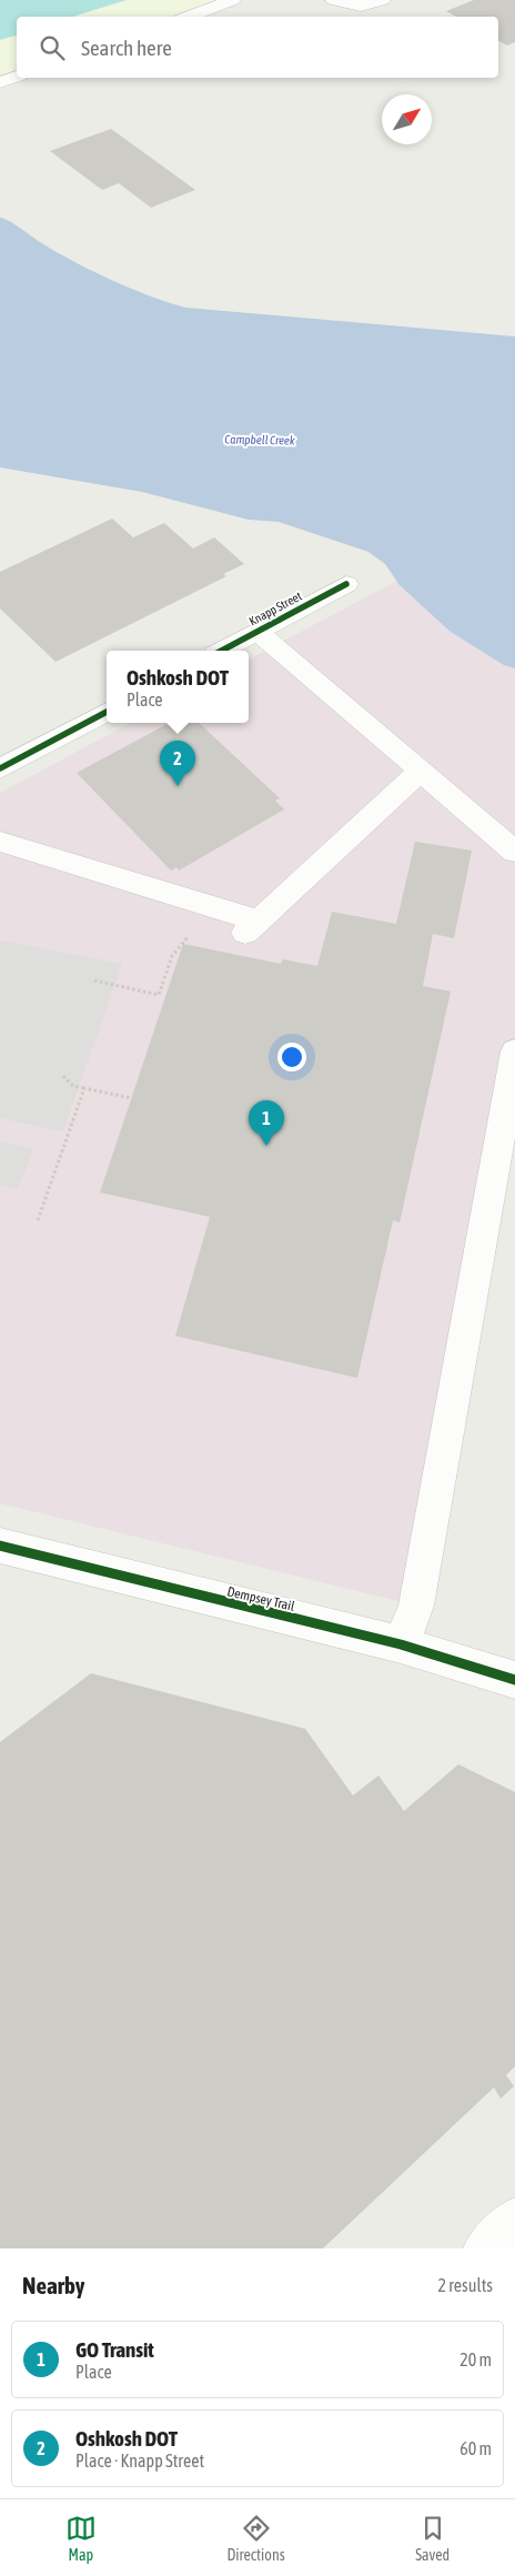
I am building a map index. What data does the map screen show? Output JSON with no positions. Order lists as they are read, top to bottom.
{
  "streets": {
    "street": ["Knapp Street", "Dempsey Trail"]
  },
  "water": ["Campbell Creek"],
  "north": "top right",
  "page": {
    "search": "Search here",
    "popup": ["Oshkosh DOT", "Place"],
    "pins": ["2", "1"],
    "heading": ["Nearby", "2 results"],
    "list": [
      {
        "mark": "1",
        "name": "GO Transit",
        "note": "Place",
        "value": "20 m"
      },
      {
        "mark": "2",
        "name": "Oshkosh DOT",
        "note": "Place · Knapp Street",
        "value": "60 m"
      }
    ],
    "nav": ["Map", "Directions", "Saved"]
  }
}
